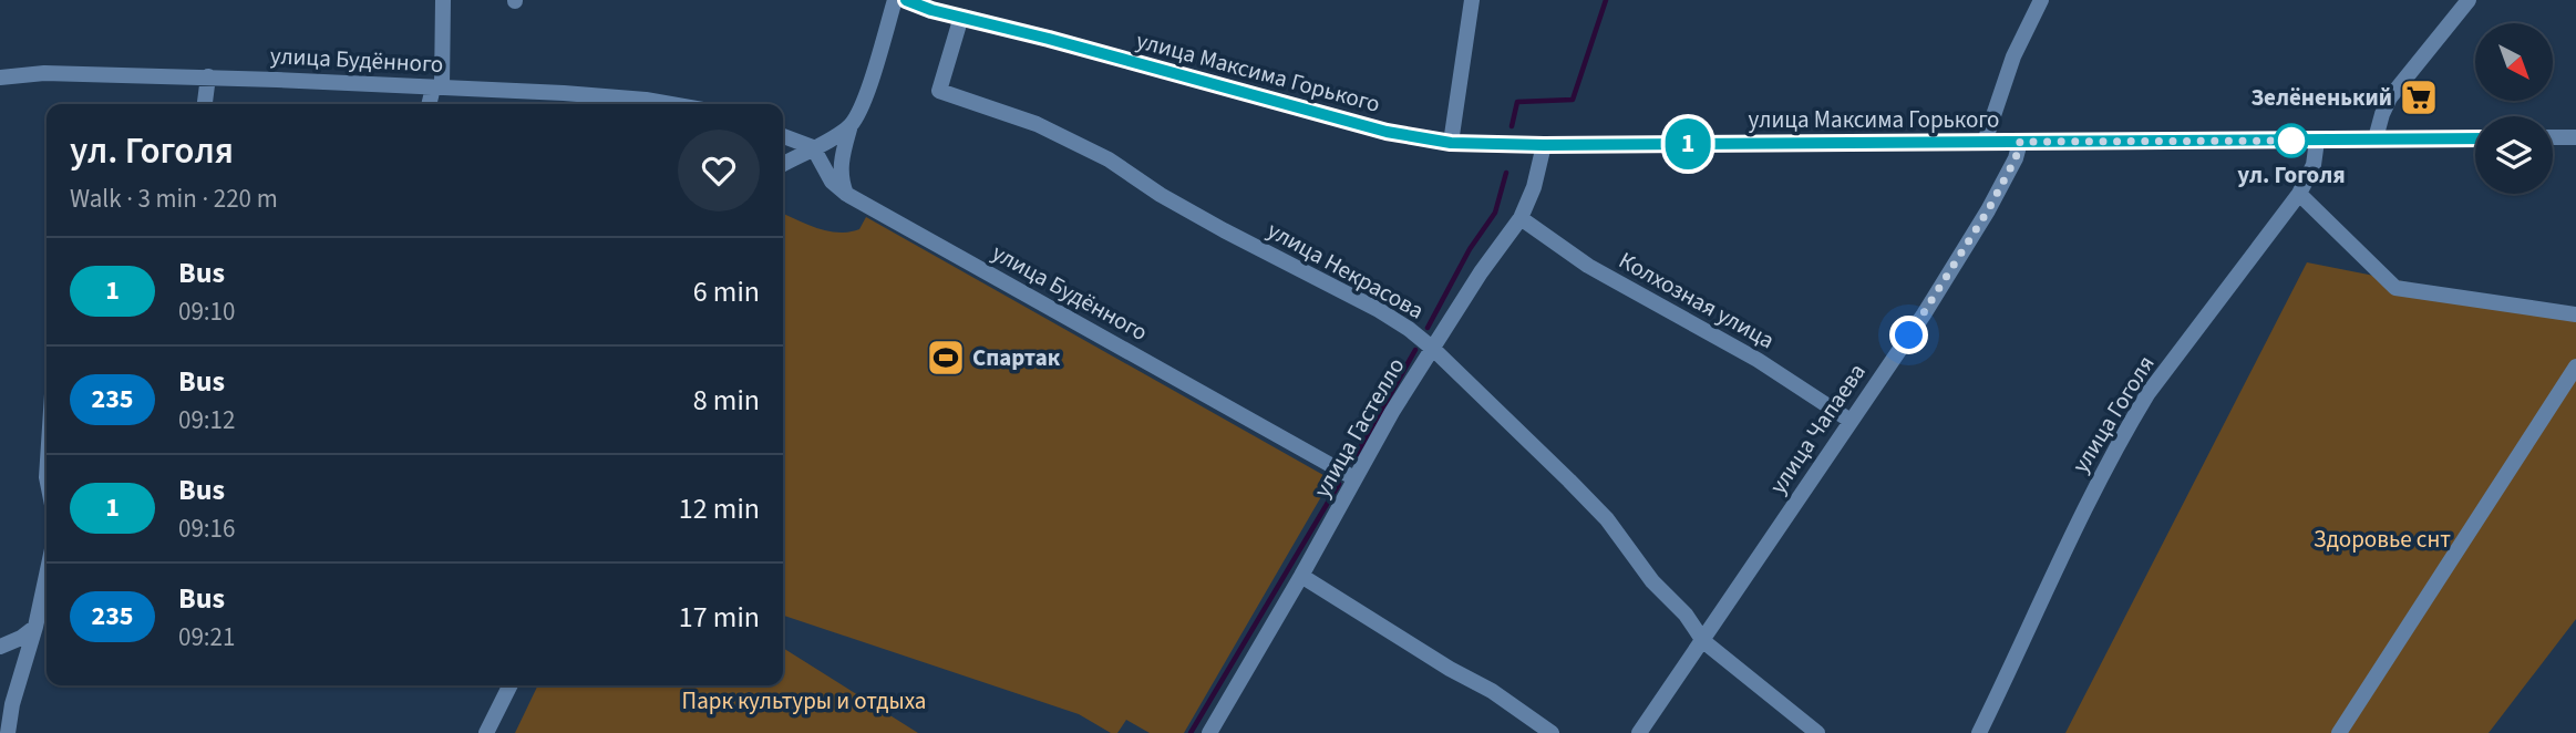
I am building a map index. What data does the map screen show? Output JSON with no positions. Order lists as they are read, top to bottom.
{
  "streets": {
    "street": [
      "улица Будённого",
      "улица Максима Горького",
      "улица Некрасова",
      "Колхозная улица",
      "улица Гоголя",
      "улица Гастелло",
      "улица Чапаева"
    ]
  },
  "crossings": [
    ["улица Будённого", "улица Гастелло"],
    ["улица Максима Горького", "улица Некрасова"],
    ["улица Максима Горького", "улица Гоголя"],
    ["улица Максима Горького", "улица Гастелло"],
    ["улица Максима Горького", "улица Чапаева"],
    ["улица Некрасова", "улица Гастелло"],
    ["улица Некрасова", "улица Чапаева"],
    ["Колхозная улица", "улица Гастелло"],
    ["Колхозная улица", "улица Чапаева"]
  ],
  "parks": ["Здоровье снт", "Парк культуры и отдыха"],
  "places": {
    "supermarket": ["Зелёненький"],
    "other": ["ул. Гоголя"],
    "sports": ["Спартак"]
  },
  "lines": ["bus line 1"],
  "north": "bottom right",
  "page": {
    "on_map": "1",
    "heading": ["ул. Гоголя", "Walk · 3 min · 220 m"],
    "list": [
      {
        "mark": "1",
        "name": "Bus",
        "note": "09:10",
        "value": "6 min"
      },
      {
        "mark": "235",
        "name": "Bus",
        "note": "09:12",
        "value": "8 min"
      },
      {
        "mark": "1",
        "name": "Bus",
        "note": "09:16",
        "value": "12 min"
      },
      {
        "mark": "235",
        "name": "Bus",
        "note": "09:21",
        "value": "17 min"
      }
    ]
  }
}
